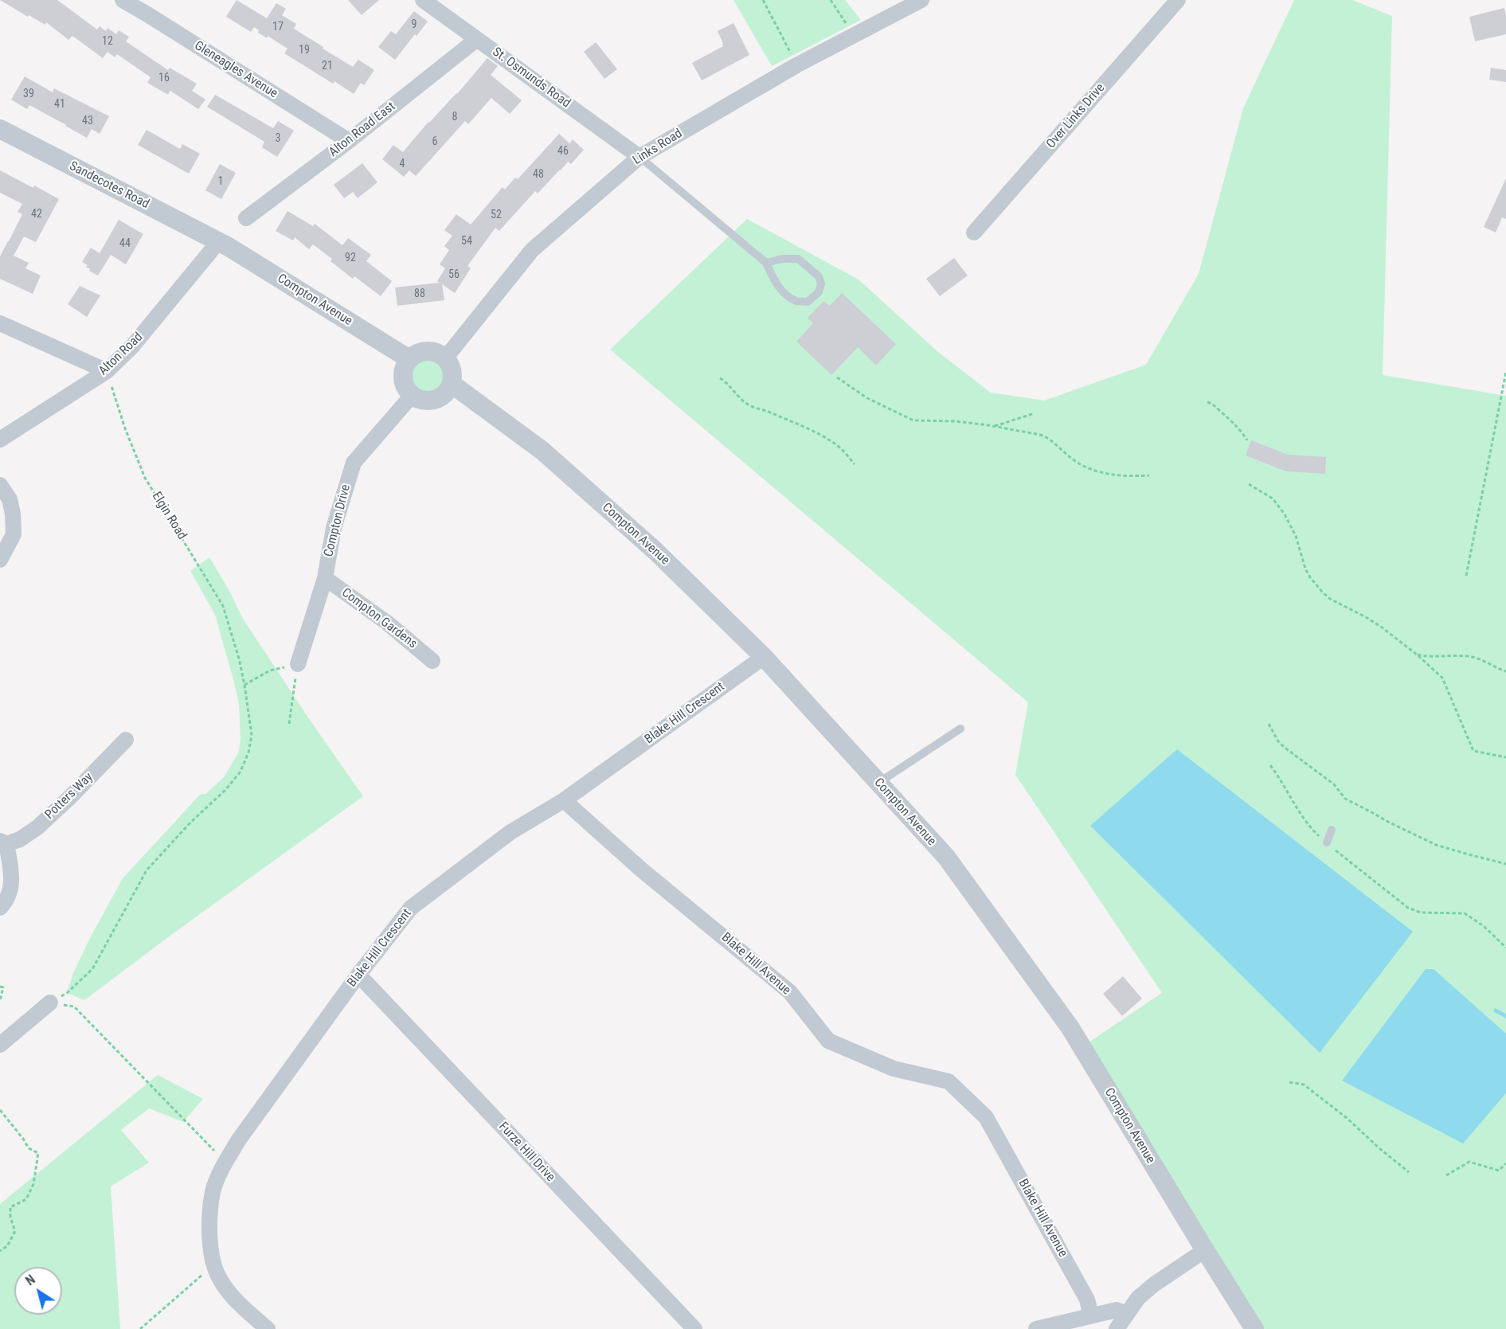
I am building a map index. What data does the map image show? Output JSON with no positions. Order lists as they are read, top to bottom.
{
  "streets": {
    "street": [
      "Gleneagles Avenue",
      "St. Osmunds Road",
      "Over Links Drive",
      "Alton Road East",
      "Links Road",
      "Sandecotes Road",
      "Compton Avenue",
      "Alton Road",
      "Compton Drive",
      "Compton Gardens",
      "Blake Hill Crescent",
      "Potters Way",
      "Blake Hill Avenue",
      "Furze Hill Drive"
    ],
    "path": ["Elgin Road"]
  },
  "crossings": [
    ["Gleneagles Avenue", "Alton Road East"],
    ["St. Osmunds Road", "Alton Road East"],
    ["St. Osmunds Road", "Links Road"],
    ["Links Road", "Compton Avenue"],
    ["Links Road", "Compton Drive"],
    ["Sandecotes Road", "Compton Avenue"],
    ["Sandecotes Road", "Alton Road"],
    ["Compton Avenue", "Alton Road"],
    ["Compton Avenue", "Compton Drive"],
    ["Compton Avenue", "Blake Hill Crescent"],
    ["Alton Road", "Elgin Road"],
    ["Compton Drive", "Compton Gardens"],
    ["Blake Hill Crescent", "Blake Hill Avenue"],
    ["Blake Hill Crescent", "Furze Hill Drive"]
  ],
  "house_numbers": [
    "9",
    "17",
    "12",
    "19",
    "21",
    "16",
    "39",
    "41",
    "8",
    "43",
    "3",
    "6",
    "46",
    "4",
    "48",
    "1",
    "42",
    "52",
    "54",
    "44",
    "92",
    "56",
    "88"
  ],
  "north": "top left"
}
